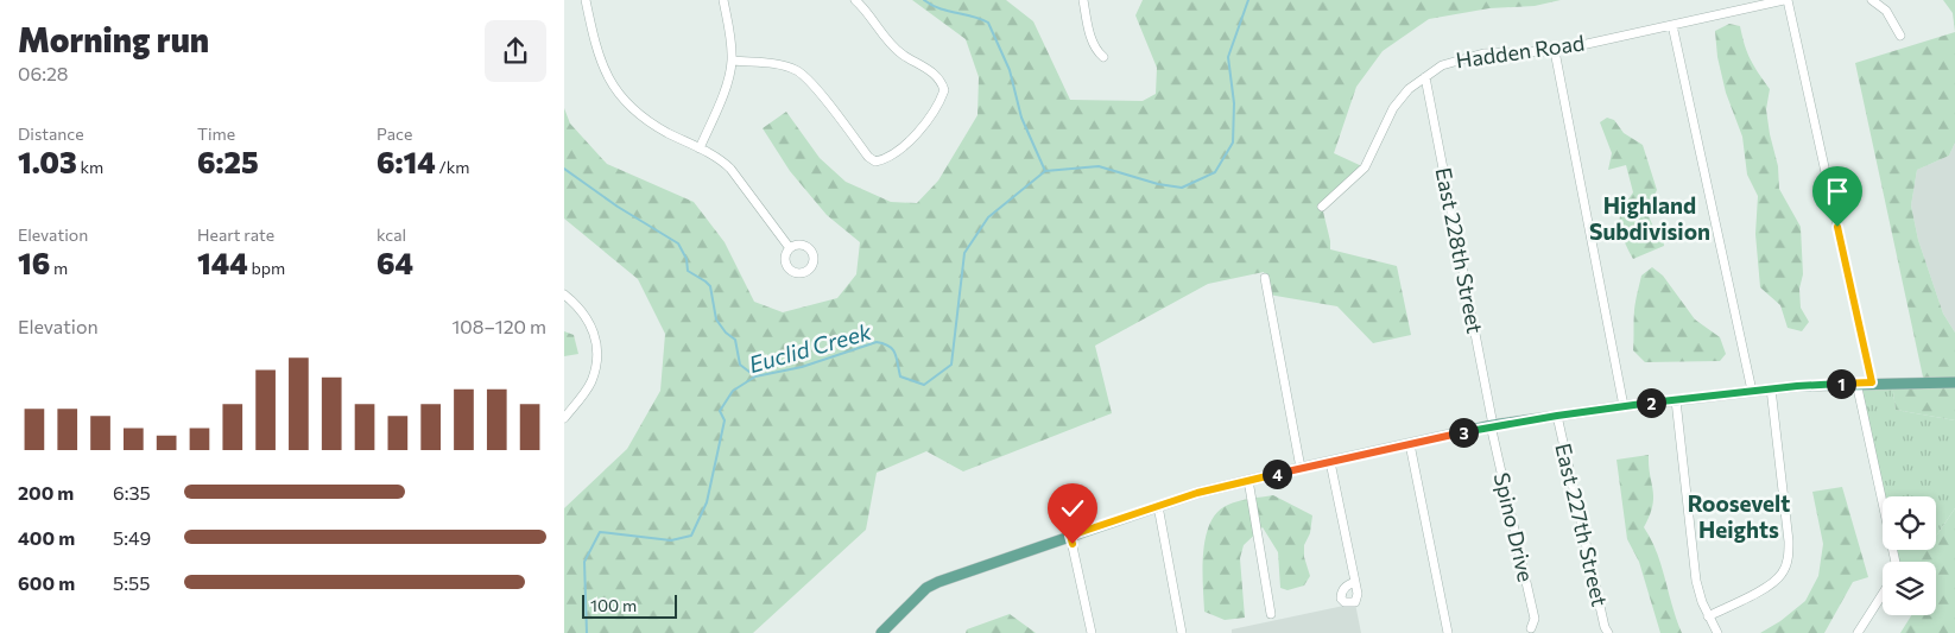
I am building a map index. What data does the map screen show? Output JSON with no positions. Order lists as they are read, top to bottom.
{
  "streets": {
    "street": [
      "Hadden Road",
      "East 228th Street",
      "East 227th Street",
      "Spino Drive"
    ]
  },
  "crossings": [
    ["Hadden Road", "East 228th Street"],
    ["East 228th Street", "Spino Drive"]
  ],
  "districts": ["Highland Subdivision", "Roosevelt Heights"],
  "water": ["Euclid Creek"],
  "scale_bar": "100 m",
  "page": {
    "heading": ["Morning run", "06:28"],
    "stats": [
      ["Distance", "1.03 km"],
      ["Time", "6:25"],
      ["Pace", "6:14 /km"],
      ["Elevation", "16 m"],
      ["Heart rate", "144 bpm"],
      ["kcal", "64"]
    ],
    "chart": ["Elevation", "108–120 m"],
    "pins": [
      "1",
      "2",
      "3",
      "4"
    ],
    "list": [
      {
        "name": "200 m",
        "note": "6:35"
      },
      {
        "name": "400 m",
        "note": "5:49"
      },
      {
        "name": "600 m",
        "note": "5:55"
      }
    ],
    "scale": "100 m"
  }
}
